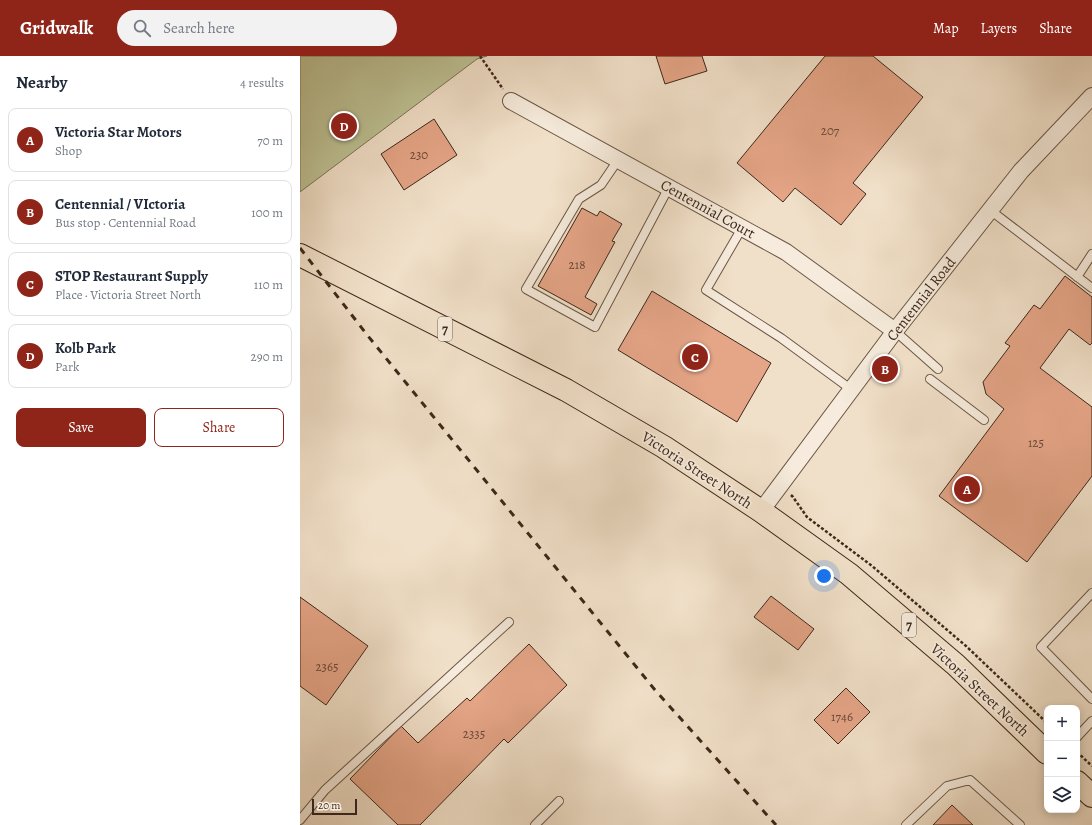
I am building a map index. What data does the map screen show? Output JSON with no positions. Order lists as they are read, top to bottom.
{
  "streets": {
    "main road": ["7", "Victoria Street North"],
    "street": ["Centennial Court", "Centennial Road"]
  },
  "crossings": [
    ["Centennial Court", "Centennial Road"],
    ["Centennial Road", "Victoria Street North"]
  ],
  "house_numbers": [
    "207",
    "230",
    "218",
    "125",
    "2365",
    "1746",
    "2335"
  ],
  "scale_bar": "20 m",
  "page": {
    "header": "Gridwalk",
    "search": "Search here",
    "nav": ["Map", "Layers", "Share"],
    "heading": ["Nearby", "4 results"],
    "list": [
      {
        "mark": "A",
        "name": "Victoria Star Motors",
        "note": "Shop",
        "value": "70 m"
      },
      {
        "mark": "B",
        "name": "Centennial / VIctoria",
        "note": "Bus stop · Centennial Road",
        "value": "100 m"
      },
      {
        "mark": "C",
        "name": "STOP Restaurant Supply",
        "note": "Place · Victoria Street North",
        "value": "110 m"
      },
      {
        "mark": "D",
        "name": "Kolb Park",
        "note": "Park",
        "value": "290 m"
      }
    ],
    "pins": [
      "D",
      "C",
      "B",
      "A"
    ],
    "buttons": ["Save", "Share"],
    "map_buttons": ["+", "−"],
    "scale": "20 m"
  }
}
